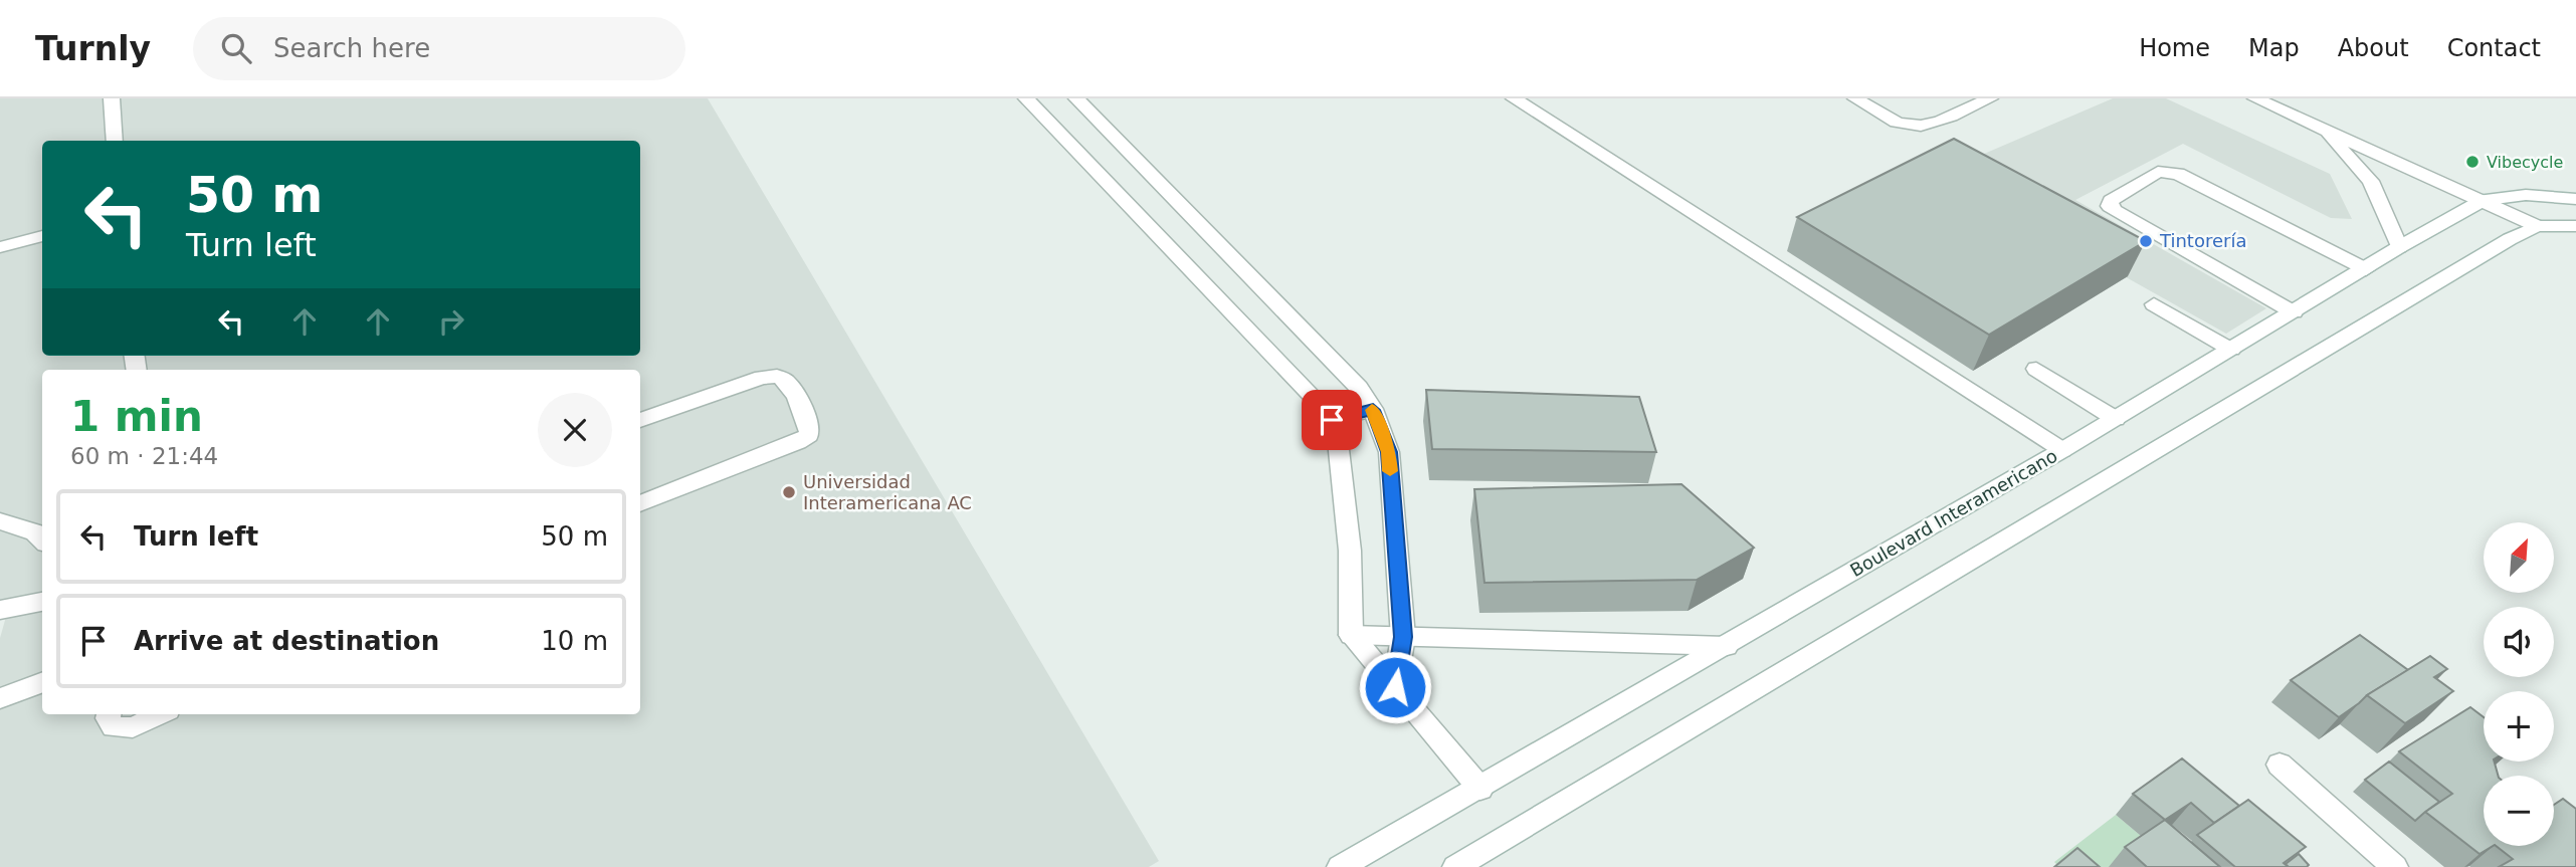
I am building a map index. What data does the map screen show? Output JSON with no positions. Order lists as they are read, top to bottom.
{
  "streets": {
    "main road": ["Boulevard Interamericano"]
  },
  "places": ["Vibecycle", "Tintorería", "Universidad Interamericana AC"],
  "north": "top right",
  "page": {
    "header": "Turnly",
    "search": "Search here",
    "nav": [
      "Home",
      "Map",
      "About",
      "Contact"
    ],
    "turn": ["50 m", "Turn left"],
    "heading": ["1 min", "60 m · 21:44"],
    "list": [
      {
        "name": "Turn left",
        "value": "50 m"
      },
      {
        "name": "Arrive at destination",
        "value": "10 m"
      }
    ],
    "map_buttons": ["+", "−"]
  }
}
